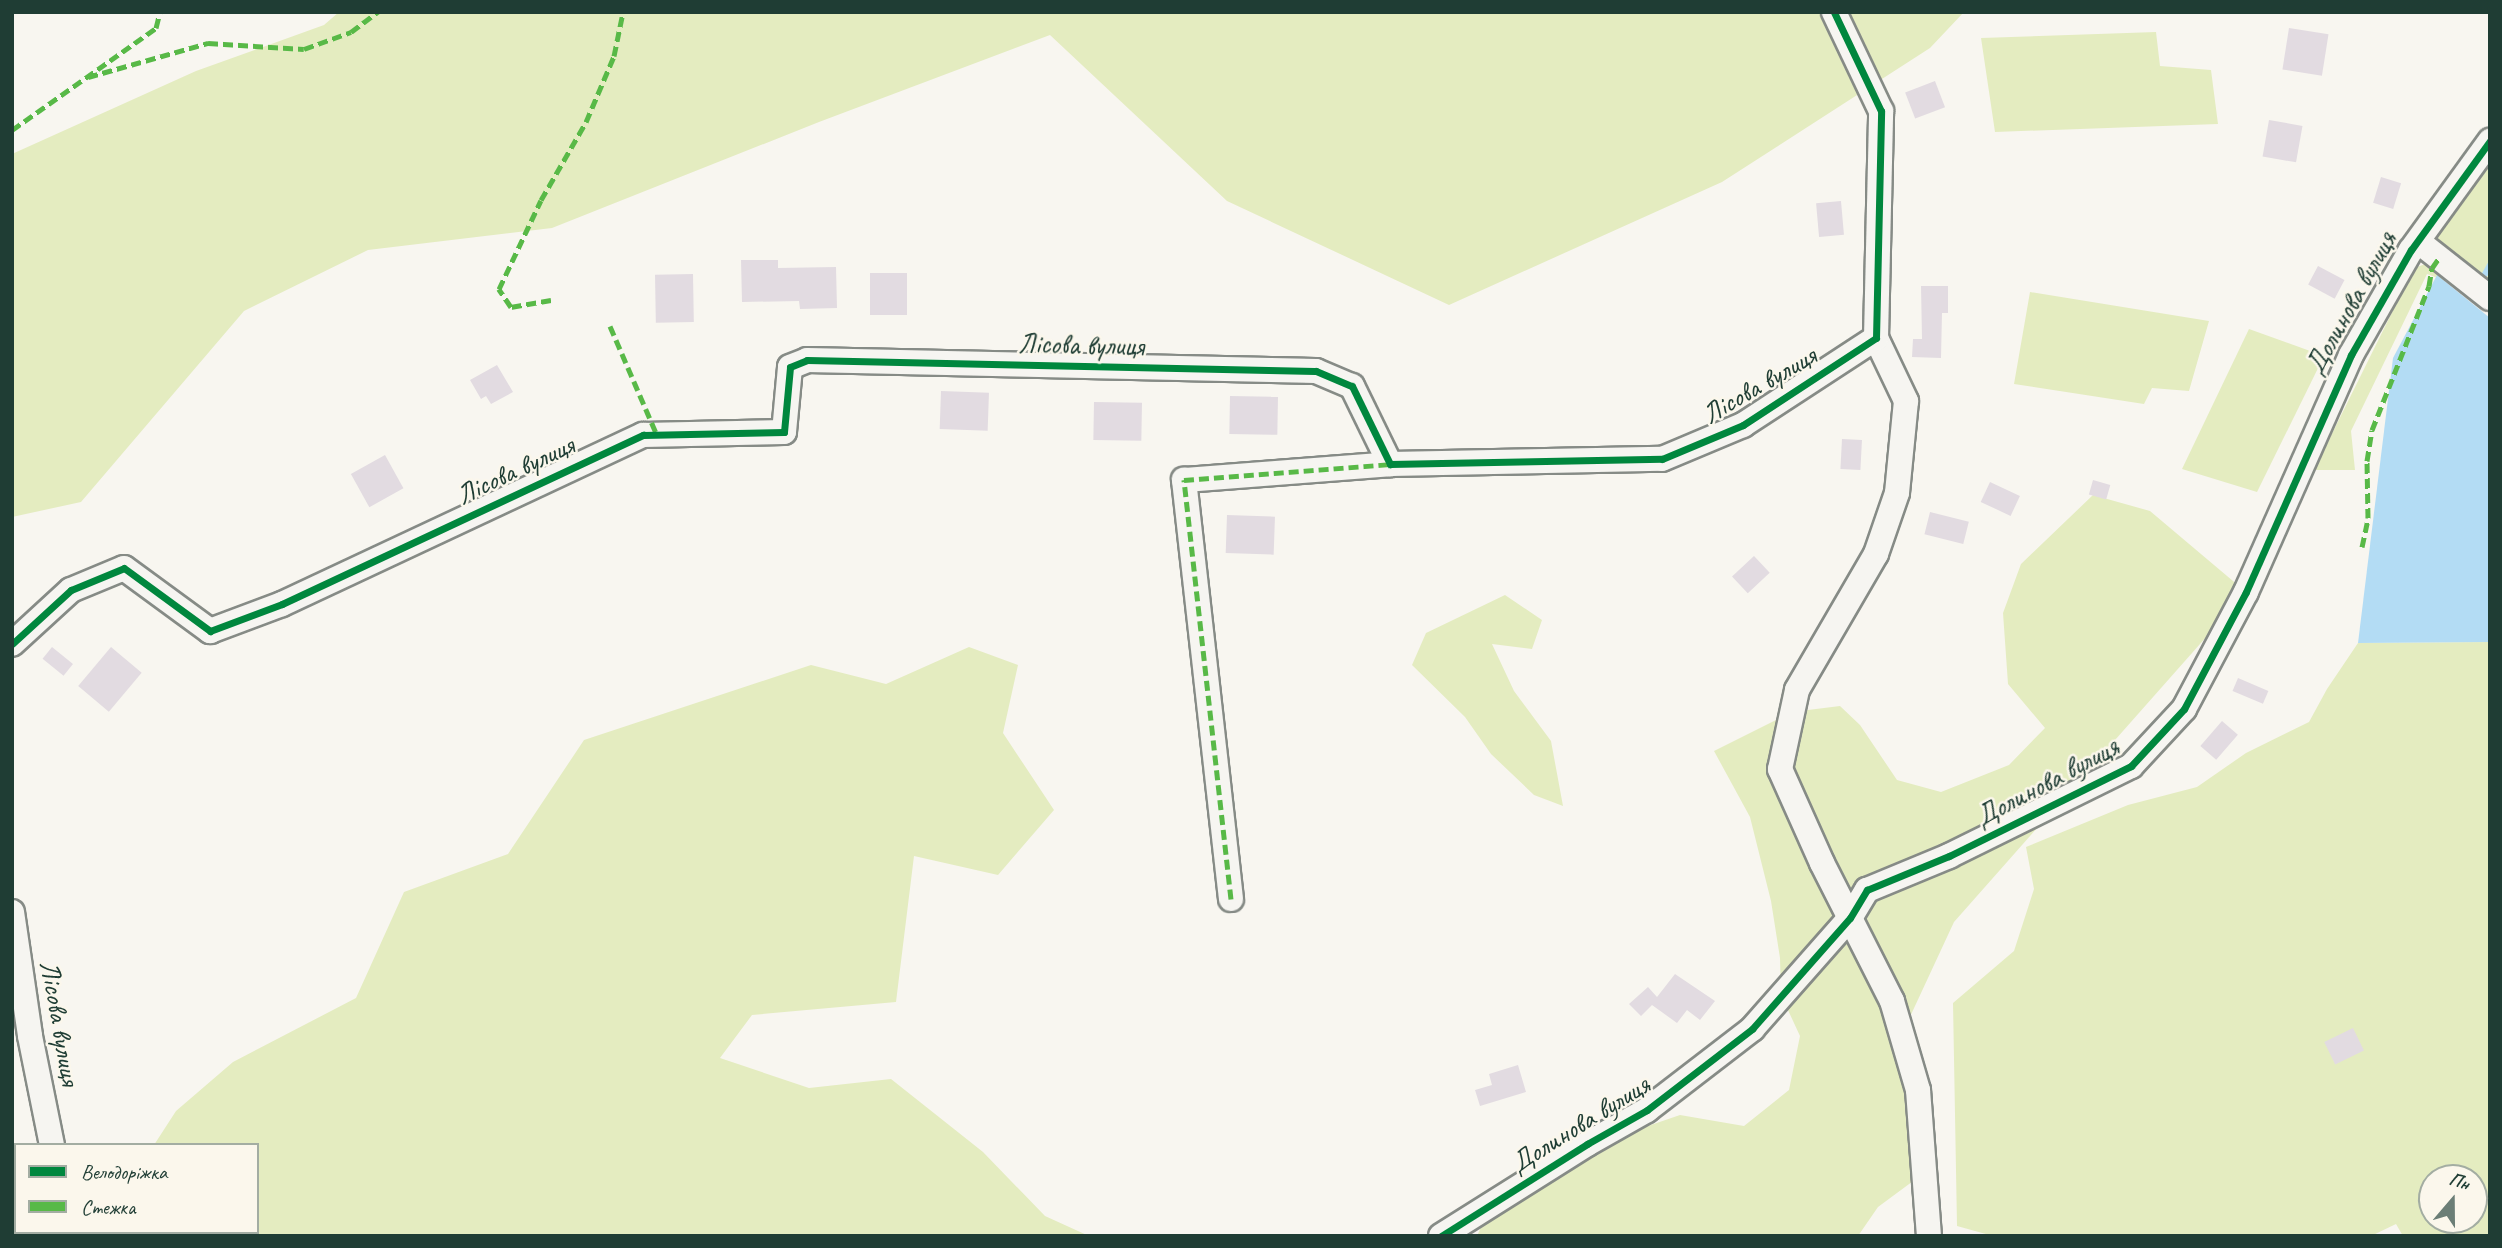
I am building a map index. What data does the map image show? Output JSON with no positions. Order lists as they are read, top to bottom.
{
  "streets": {
    "street": ["Долинова вулиця", "Лісова вулиця"]
  },
  "legend": ["Велодоріжка", "Стежка"],
  "north": "top"
}
